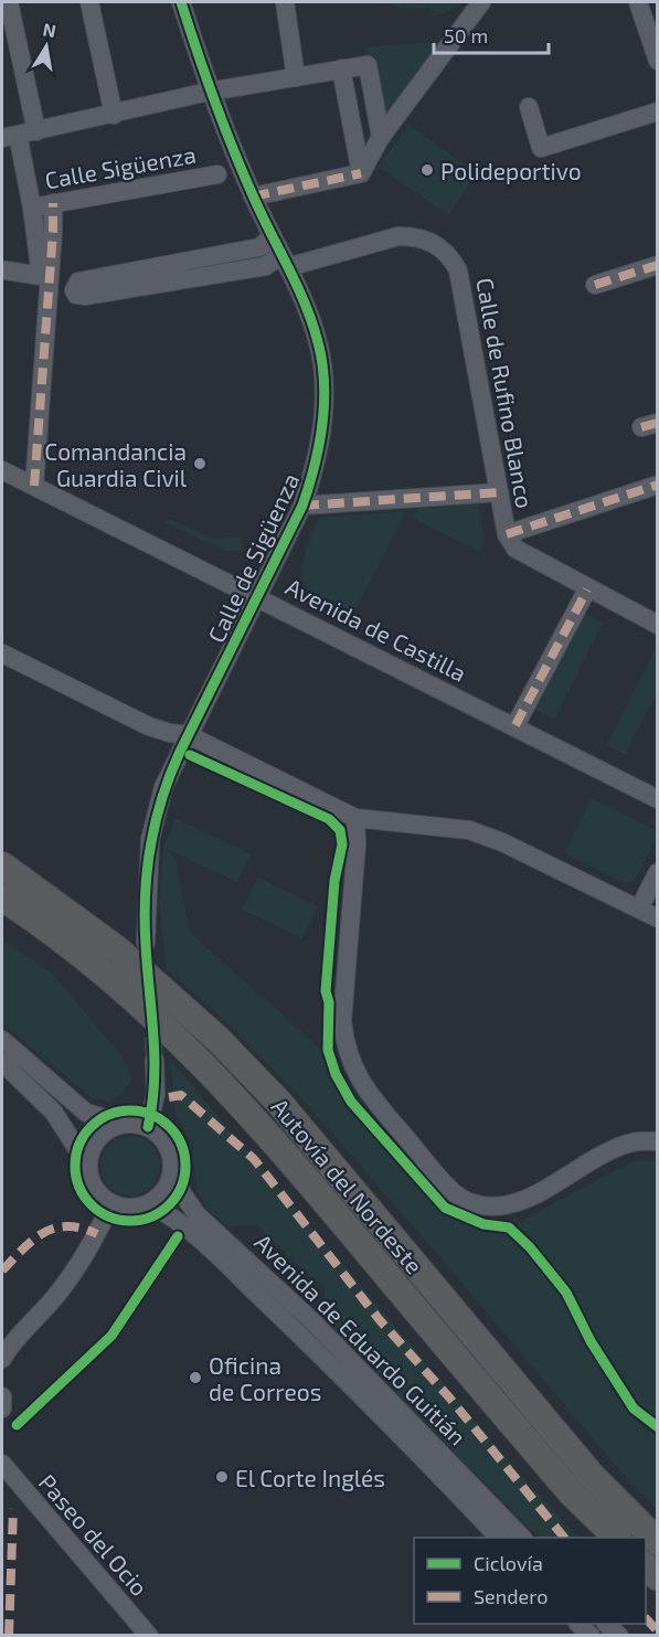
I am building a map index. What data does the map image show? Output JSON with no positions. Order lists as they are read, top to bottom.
{
  "streets": {
    "highway": ["Autovía del Nordeste"],
    "street": [
      "Calle Sigüenza",
      "Calle de Rufino Blanco",
      "Calle de Sigüenza",
      "Avenida de Castilla",
      "Avenida de Eduardo Guitián",
      "Paseo del Ocio"
    ]
  },
  "crossings": [
    ["Calle de Rufino Blanco", "Calle de Sigüenza"],
    ["Calle de Sigüenza", "Avenida de Castilla"]
  ],
  "places": [
    "Polideportivo",
    "Comandancia Guardia Civil",
    "Oficina de Correos",
    "El Corte Inglés"
  ],
  "legend": ["Ciclovía", "Sendero"],
  "scale_bar": "50 m",
  "north": "top"
}
